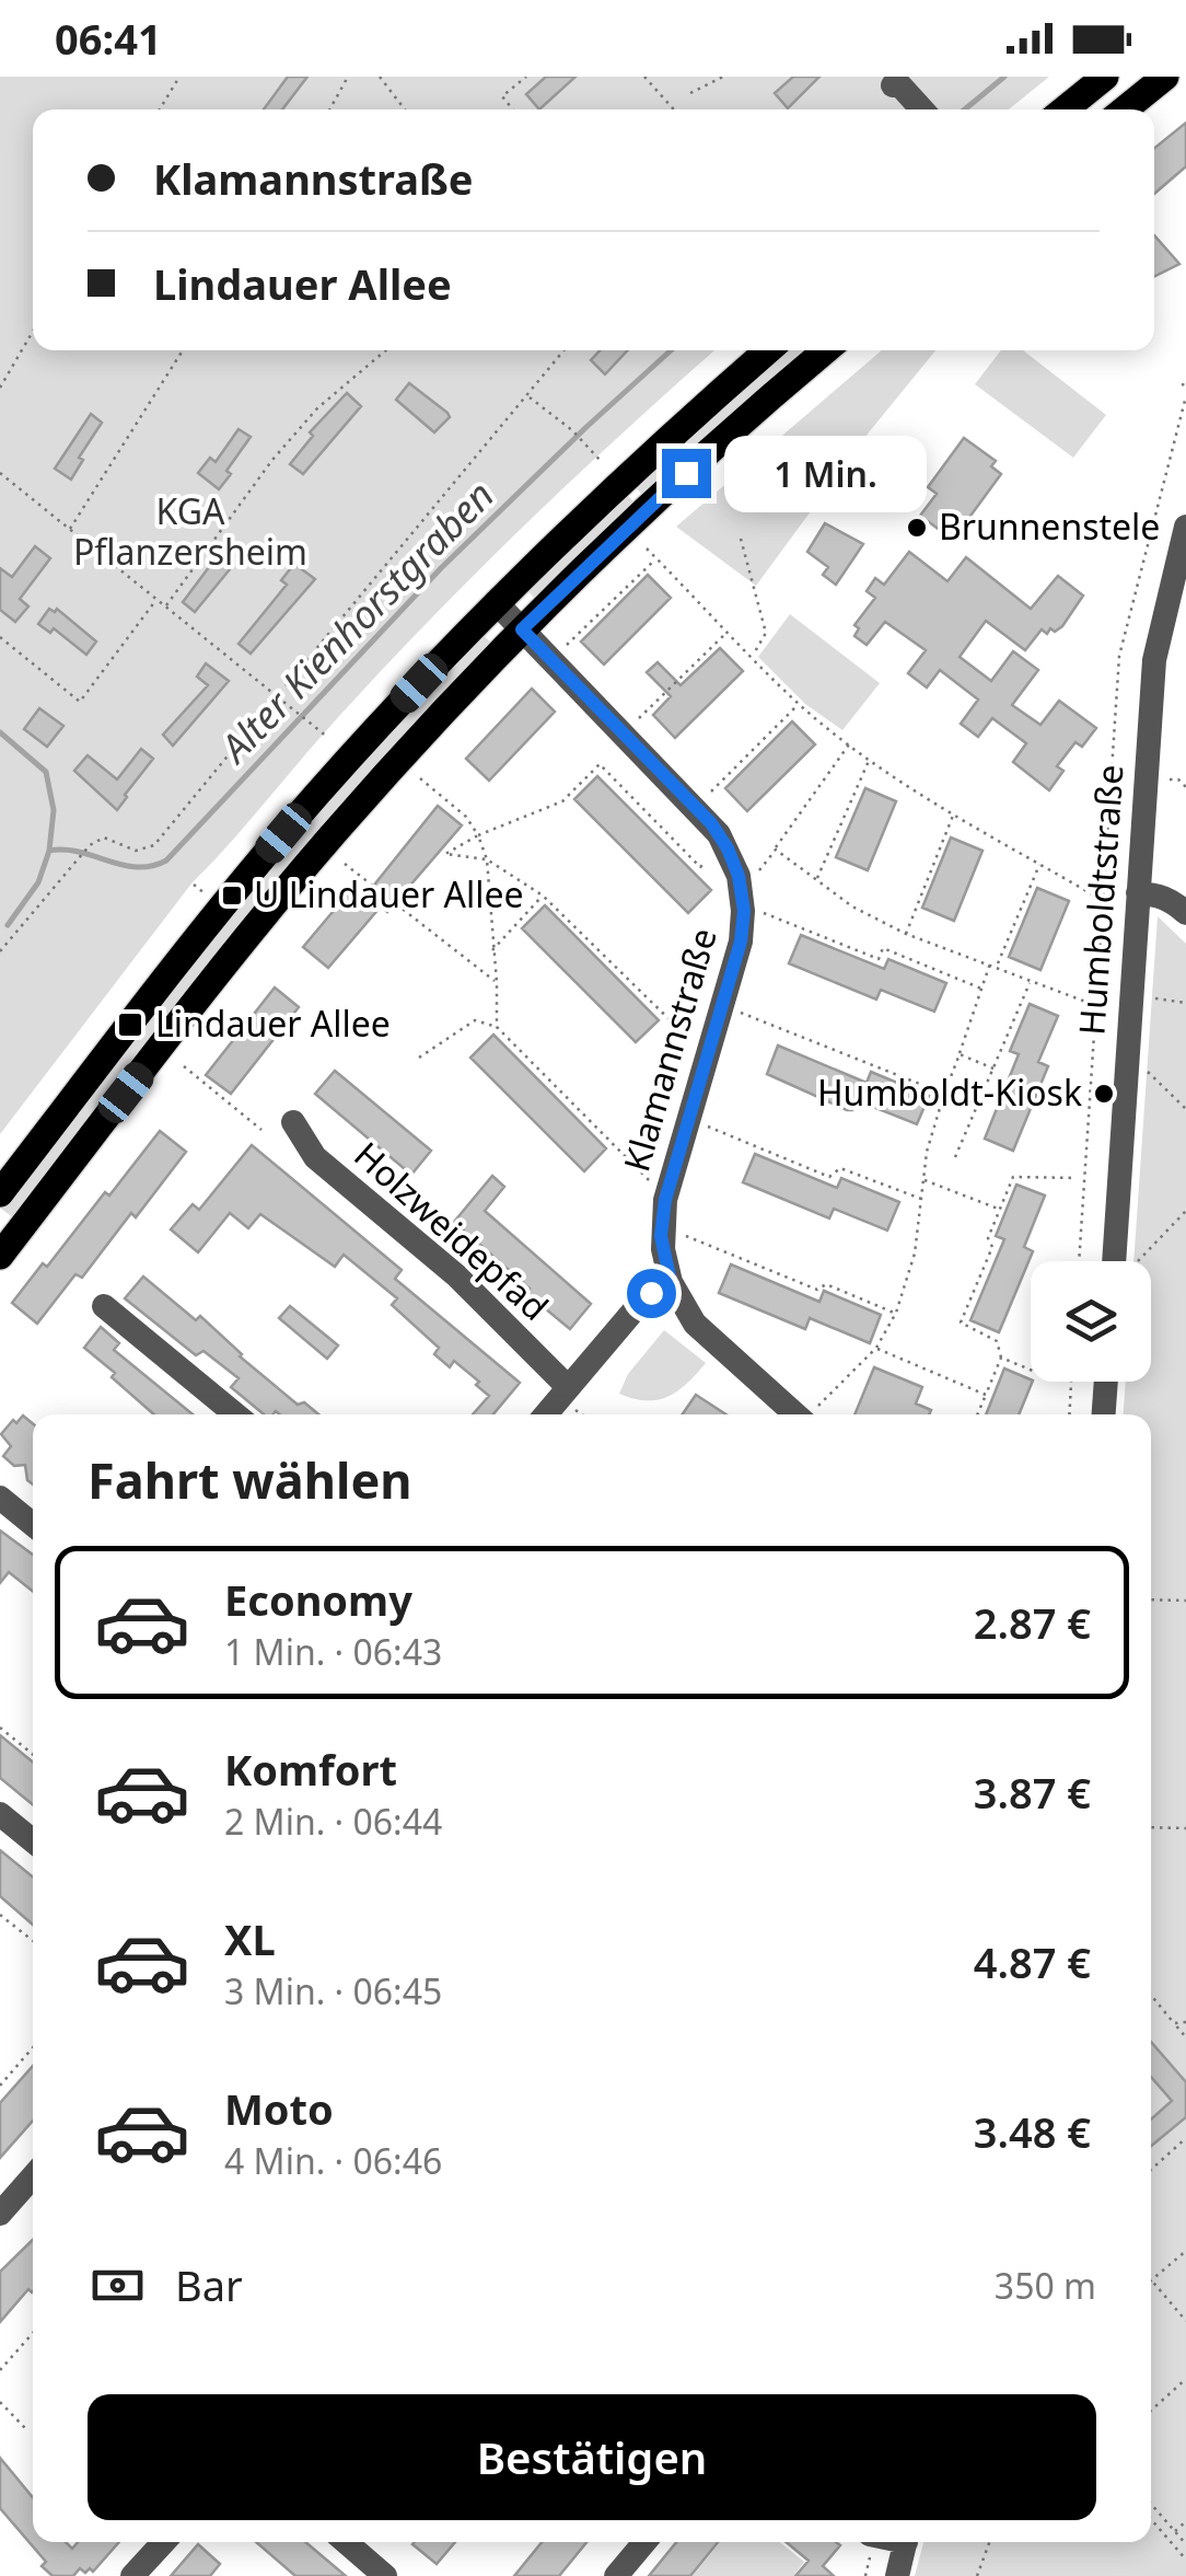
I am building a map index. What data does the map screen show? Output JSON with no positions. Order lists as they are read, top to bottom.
{
  "streets": {
    "street": ["Humboldtstraße", "Klamannstraße", "Holzweidepfad"]
  },
  "water": ["Alter Kienhorstgraben"],
  "parks": ["KGA Pflanzersheim"],
  "places": {
    "other": ["Brunnenstele", "Humboldt-Kiosk"],
    "transit": ["U Lindauer Allee", "Lindauer Allee"]
  },
  "page": {
    "status": "06:41",
    "banner": ["Klamannstraße", "Lindauer Allee"],
    "bubble": "1 Min.",
    "heading": "Fahrt wählen",
    "list": [
      {
        "name": "Economy",
        "note": "1 Min. · 06:43",
        "value": "2.87 €"
      },
      {
        "name": "Komfort",
        "note": "2 Min. · 06:44",
        "value": "3.87 €"
      },
      {
        "name": "XL",
        "note": "3 Min. · 06:45",
        "value": "4.87 €"
      },
      {
        "name": "Moto",
        "note": "4 Min. · 06:46",
        "value": "3.48 €"
      }
    ],
    "pay": ["Bar", "350 m"],
    "buttons": "Bestätigen"
  }
}
